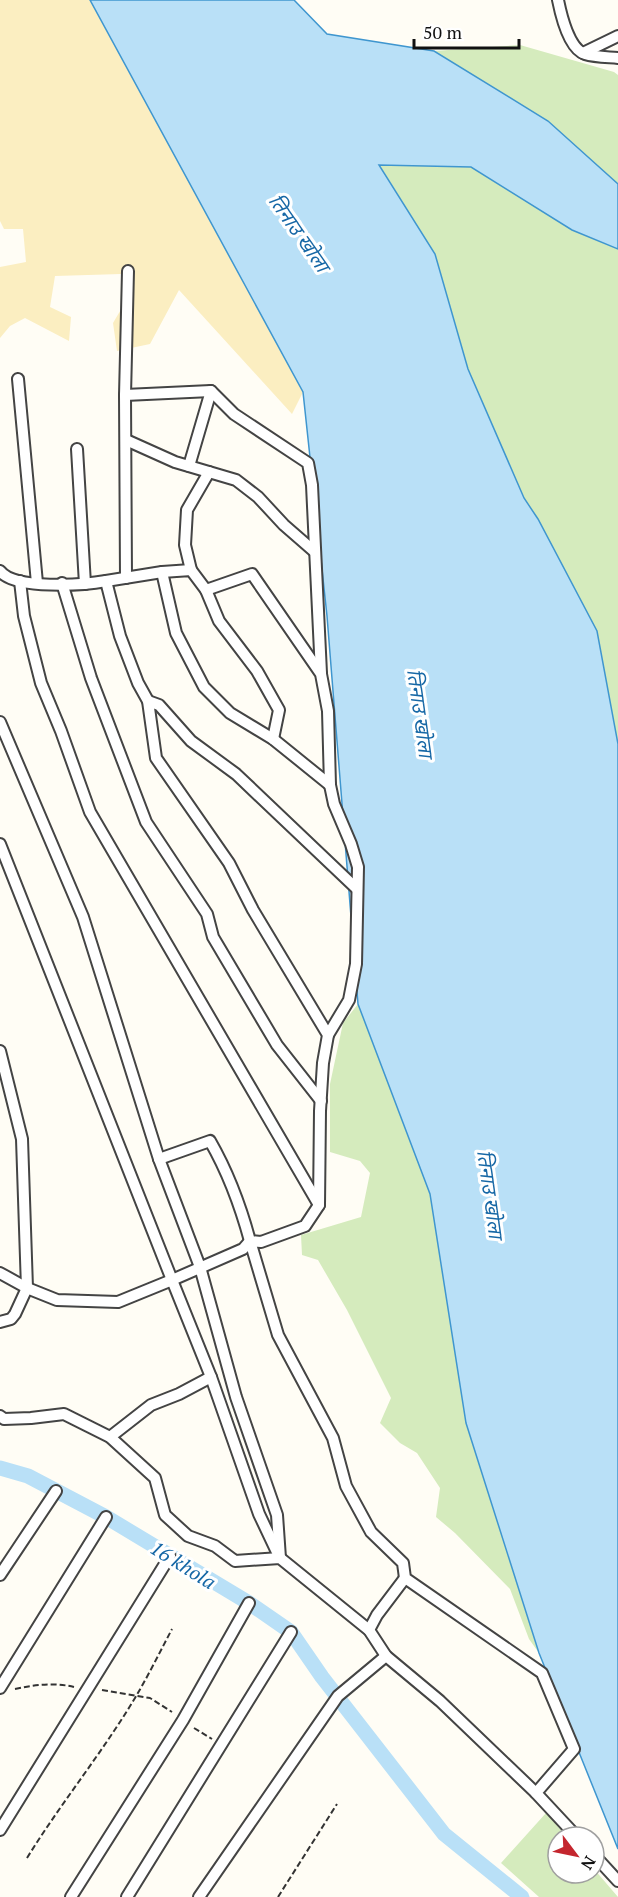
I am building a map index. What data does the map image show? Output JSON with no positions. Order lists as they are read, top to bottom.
{
  "water": ["तिनाउ खोला", "16 khola"],
  "scale_bar": "50 m",
  "north": "bottom right"
}
